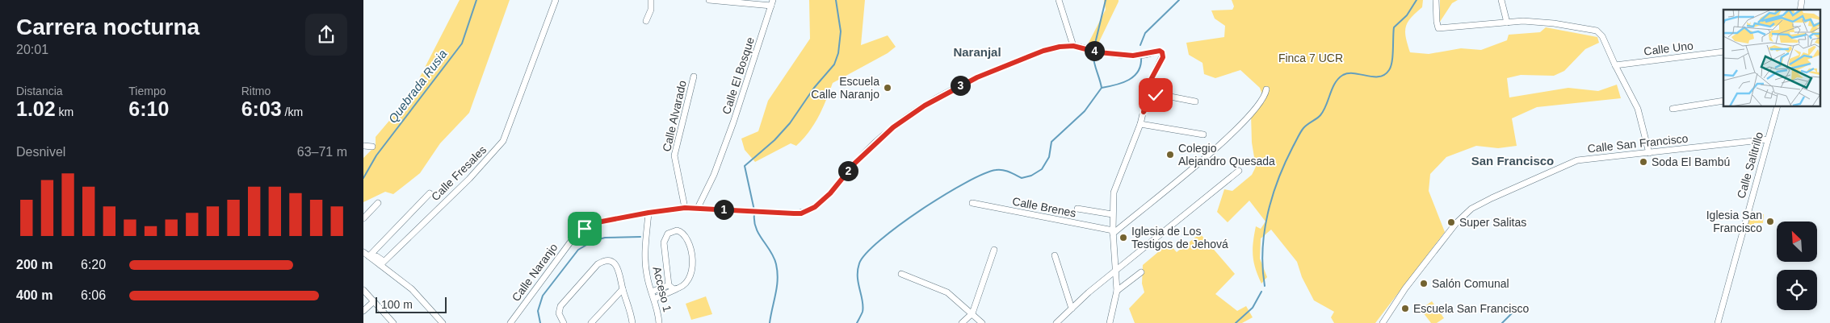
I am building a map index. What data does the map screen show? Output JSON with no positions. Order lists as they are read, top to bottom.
{
  "streets": {
    "street": [
      "Calle Uno",
      "Calle El Bosque",
      "Calle Alvarado",
      "Calle San Francisco",
      "Calle Salitrillo",
      "Calle Fresales",
      "Calle Brenes",
      "Calle Naranjo",
      "Acceso 1"
    ]
  },
  "crossings": [
    ["Calle El Bosque", "Calle Naranjo"],
    ["Calle Alvarado", "Calle Naranjo"],
    ["Calle San Francisco", "Calle Salitrillo"],
    ["Calle Naranjo", "Acceso 1"]
  ],
  "districts": ["Naranjal", "San Francisco"],
  "water": ["Quebrada Rusia"],
  "parks": ["Finca 7 UCR"],
  "places": [
    "Escuela Calle Naranjo",
    "Colegio Alejandro Quesada",
    "Soda El Bambú",
    "Iglesia San Francisco",
    "Super Salitas",
    "Iglesia de Los Testigos de Jehová",
    "Salón Comunal",
    "Escuela San Francisco"
  ],
  "scale_bar": "100 m",
  "north": "top left",
  "page": {
    "heading": ["Carrera nocturna", "20:01"],
    "pins": [
      "4",
      "3",
      "2",
      "1"
    ],
    "stats": [
      ["Distancia", "1.02 km"],
      ["Tiempo", "6:10"],
      ["Ritmo", "6:03 /km"]
    ],
    "chart": ["Desnivel", "63–71 m"],
    "list": [
      {
        "name": "200 m",
        "note": "6:20"
      },
      {
        "name": "400 m",
        "note": "6:06"
      }
    ],
    "scale": "100 m"
  }
}
